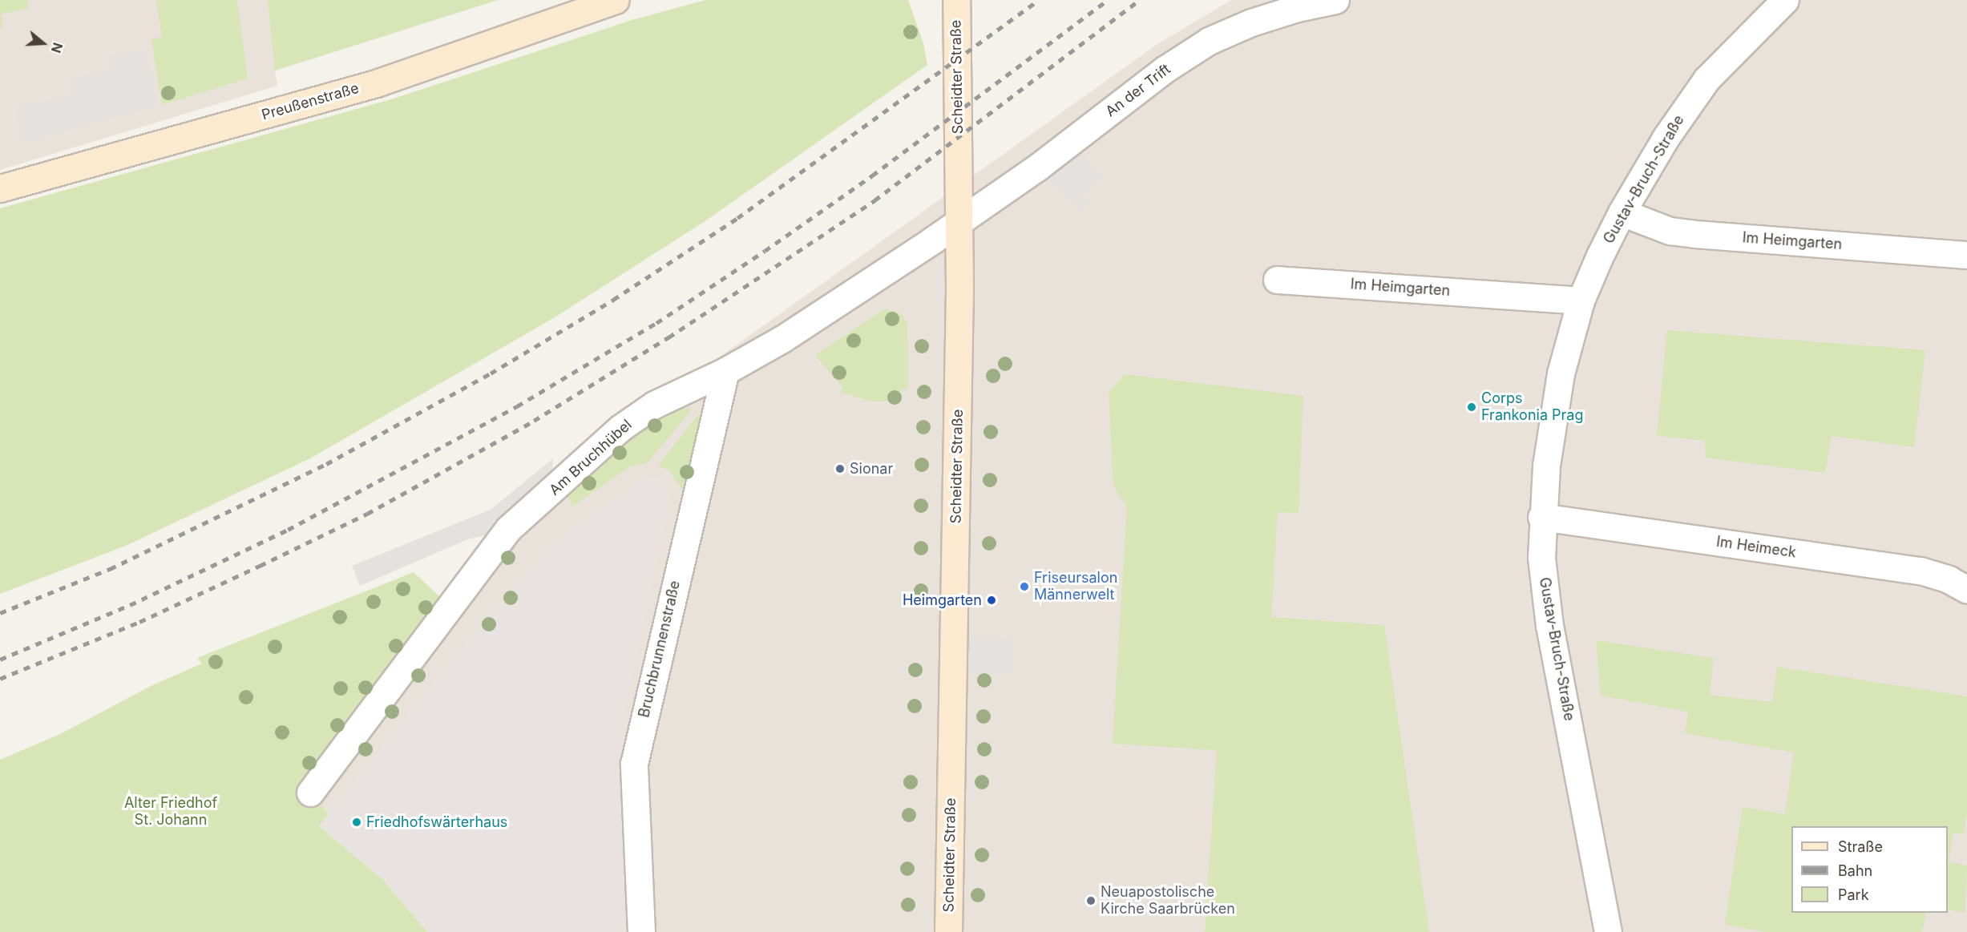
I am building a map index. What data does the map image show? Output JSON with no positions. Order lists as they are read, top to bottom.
{
  "streets": {
    "main road": ["Scheidter Straße", "Preußenstraße"],
    "street": [
      "An der Trift",
      "Gustav-Bruch-Straße",
      "Im Heimgarten",
      "Am Bruchhübel",
      "Im Heimeck",
      "Bruchbrunnenstraße"
    ]
  },
  "crossings": [
    ["Scheidter Straße", "An der Trift"],
    ["Scheidter Straße", "Am Bruchhübel"],
    ["An der Trift", "Am Bruchhübel"],
    ["Gustav-Bruch-Straße", "Im Heimgarten"],
    ["Gustav-Bruch-Straße", "Im Heimeck"],
    ["Am Bruchhübel", "Bruchbrunnenstraße"]
  ],
  "parks": ["Alter Friedhof St. Johann"],
  "places": [
    "Corps Frankonia Prag",
    "Sionar",
    "Friseursalon Männerwelt",
    "Heimgarten",
    "Friedhofswärterhaus",
    "Neuapostolische Kirche Saarbrücken"
  ],
  "legend": ["Straße", "Bahn", "Park"],
  "north": "right"
}
